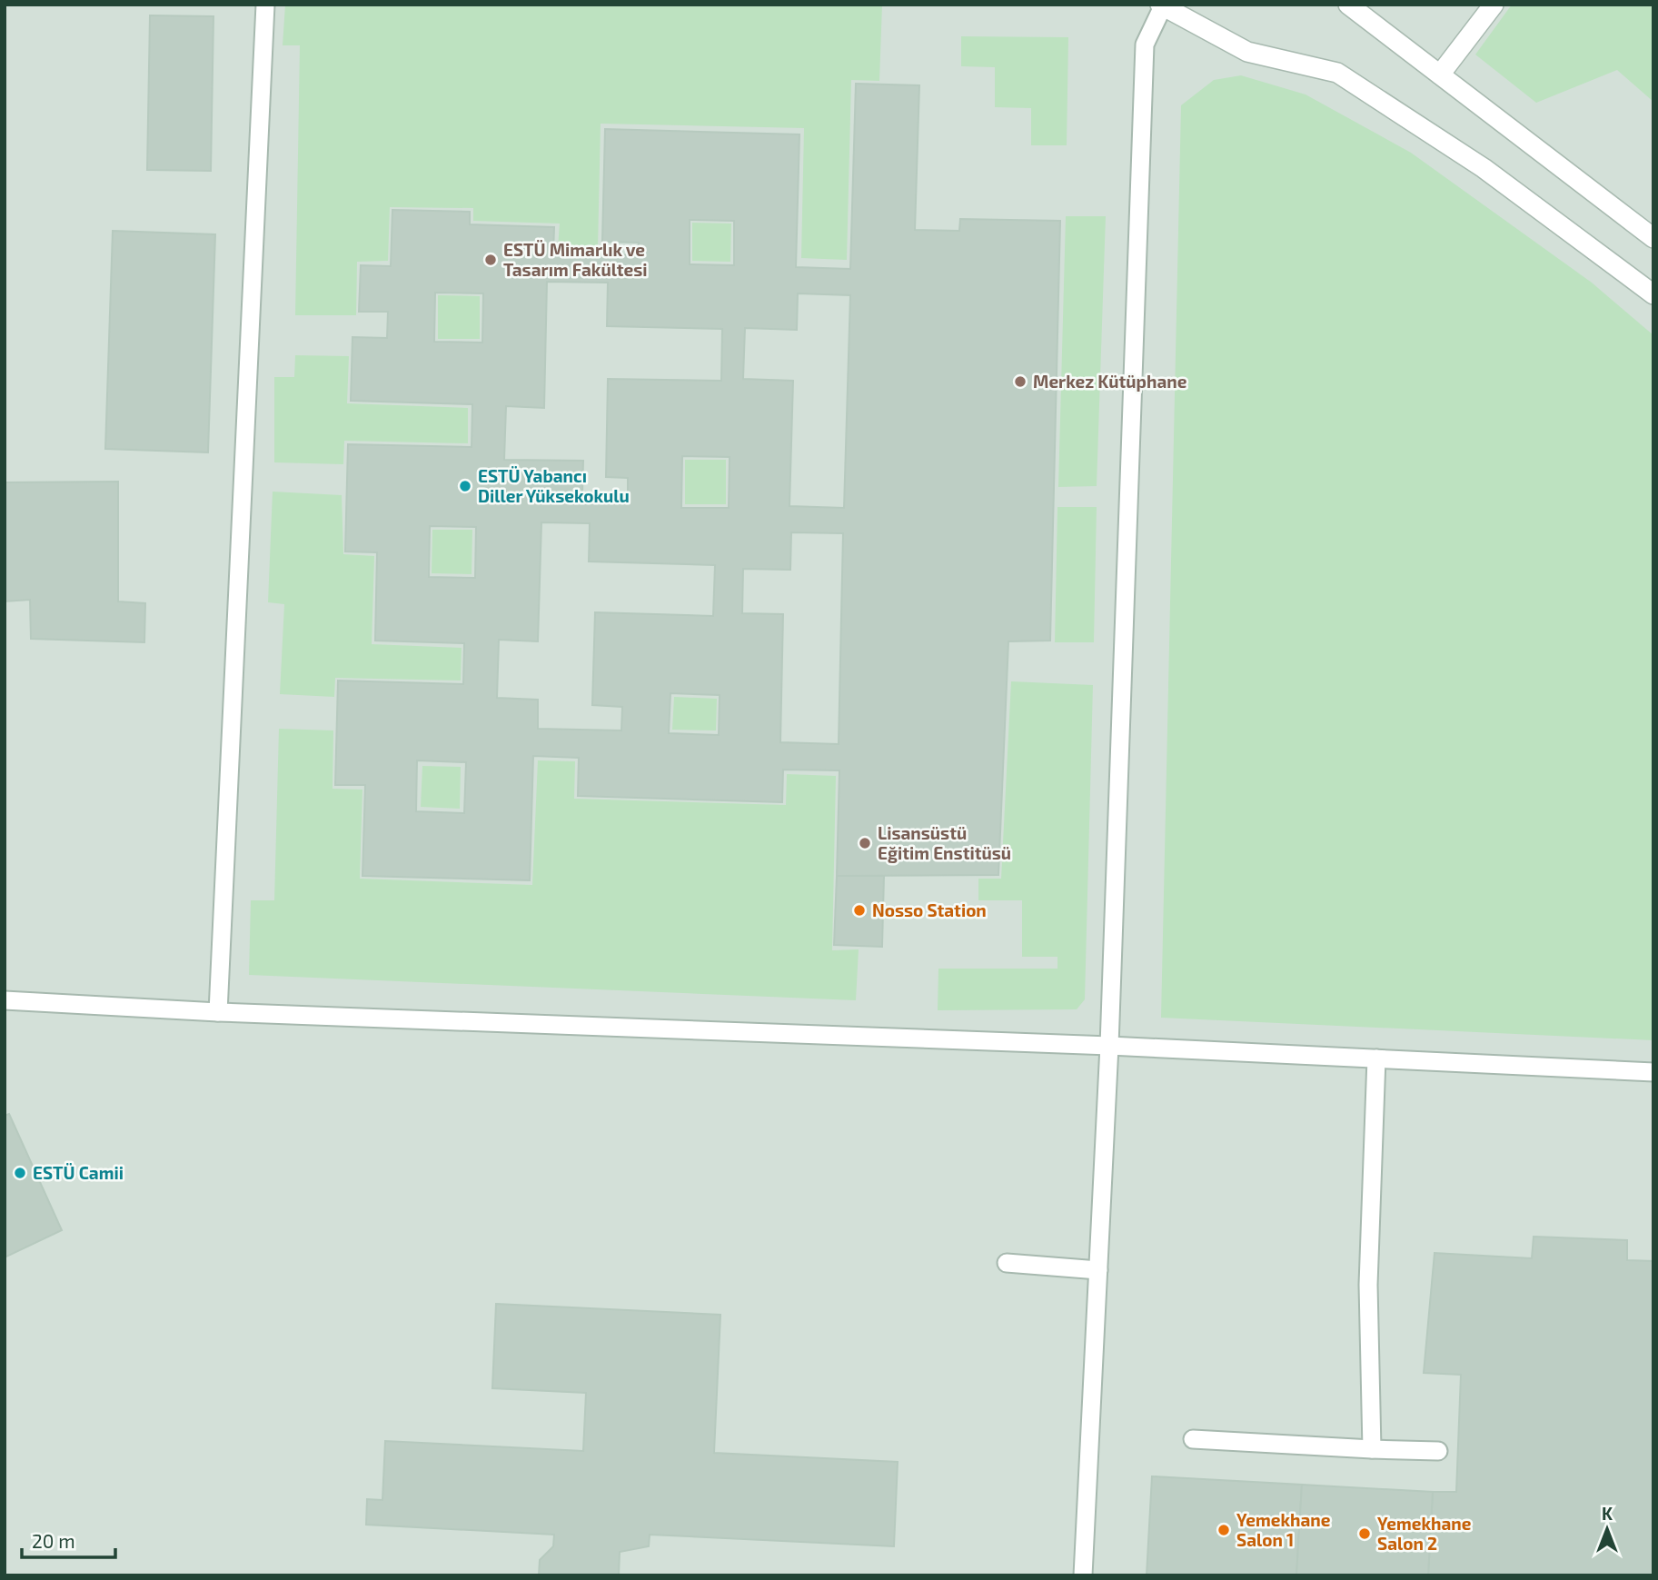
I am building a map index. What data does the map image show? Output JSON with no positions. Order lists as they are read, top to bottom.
{
  "places": [
    "ESTÜ Mimarlık ve Tasarım Fakültesi",
    "Merkez Kütüphane",
    "ESTÜ Yabancı Diller Yüksekokulu",
    "Lisansüstü Eğitim Enstitüsü",
    "Nosso Station",
    "ESTÜ Camii",
    "Yemekhane Salon 1",
    "Yemekhane Salon 2"
  ],
  "scale_bar": "20 m",
  "north": "top"
}
